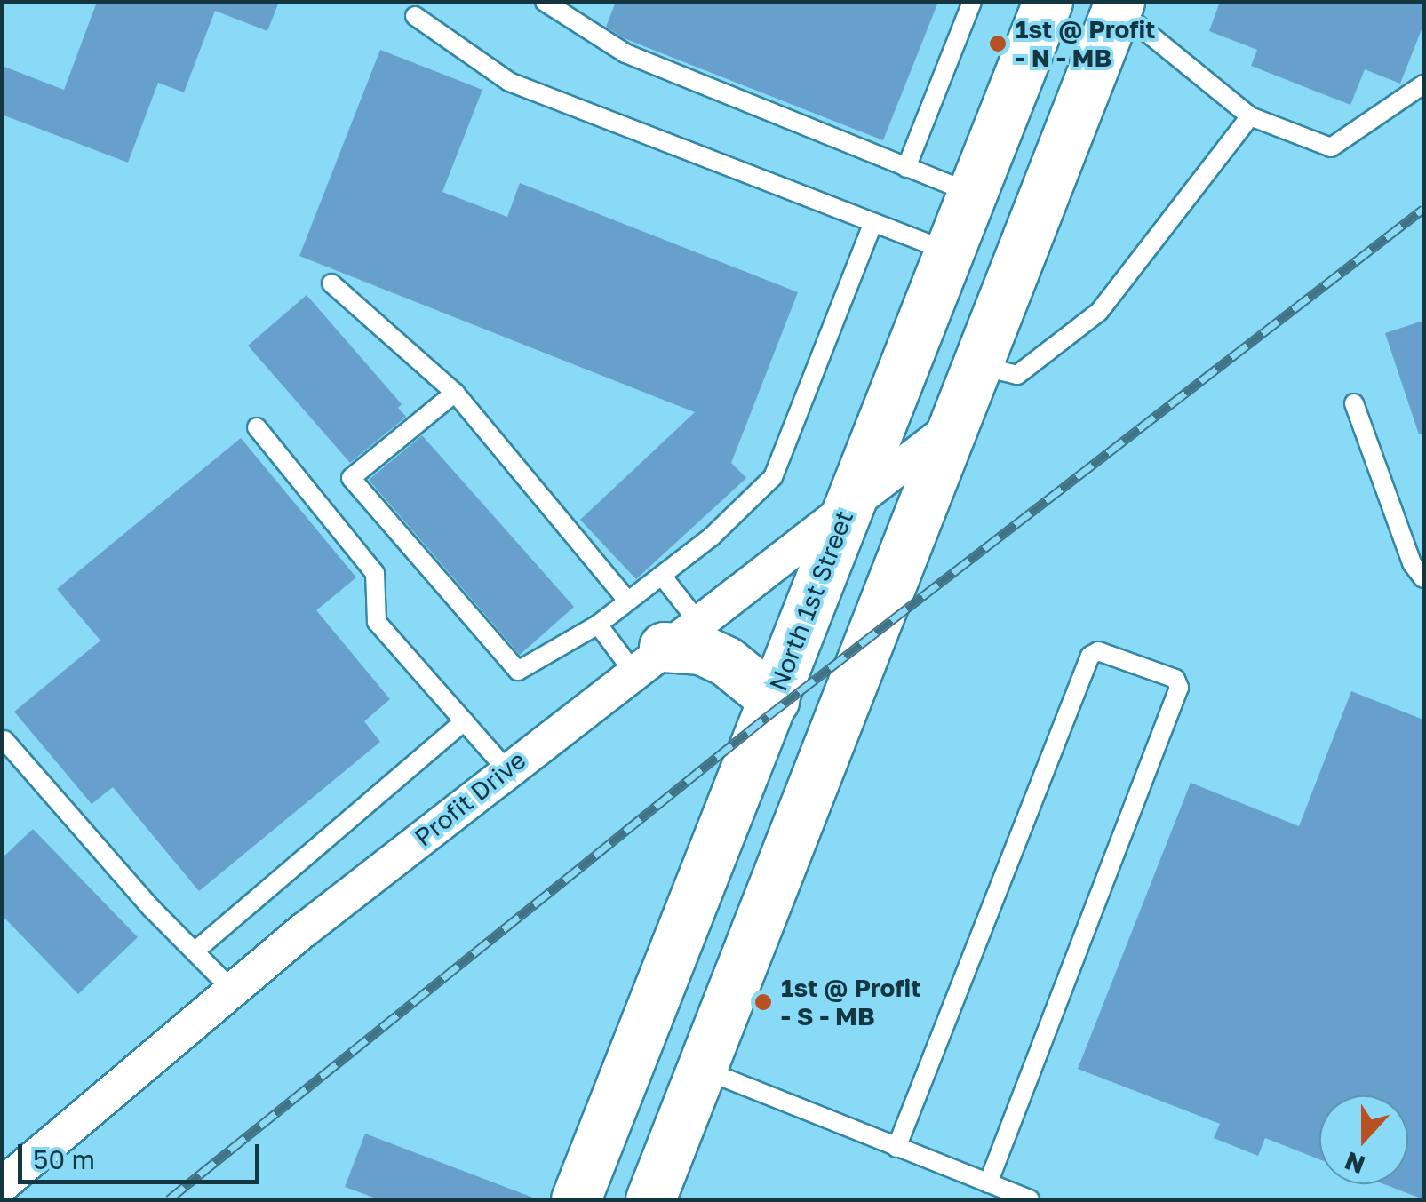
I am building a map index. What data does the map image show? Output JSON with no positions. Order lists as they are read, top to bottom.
{
  "streets": {
    "main road": ["North 1st Street"],
    "street": ["Profit Drive"]
  },
  "crossings": [
    ["North 1st Street", "Profit Drive"]
  ],
  "places": ["1st @ Profit - N - MB", "1st @ Profit - S - MB"],
  "scale_bar": "50 m",
  "north": "bottom"
}
